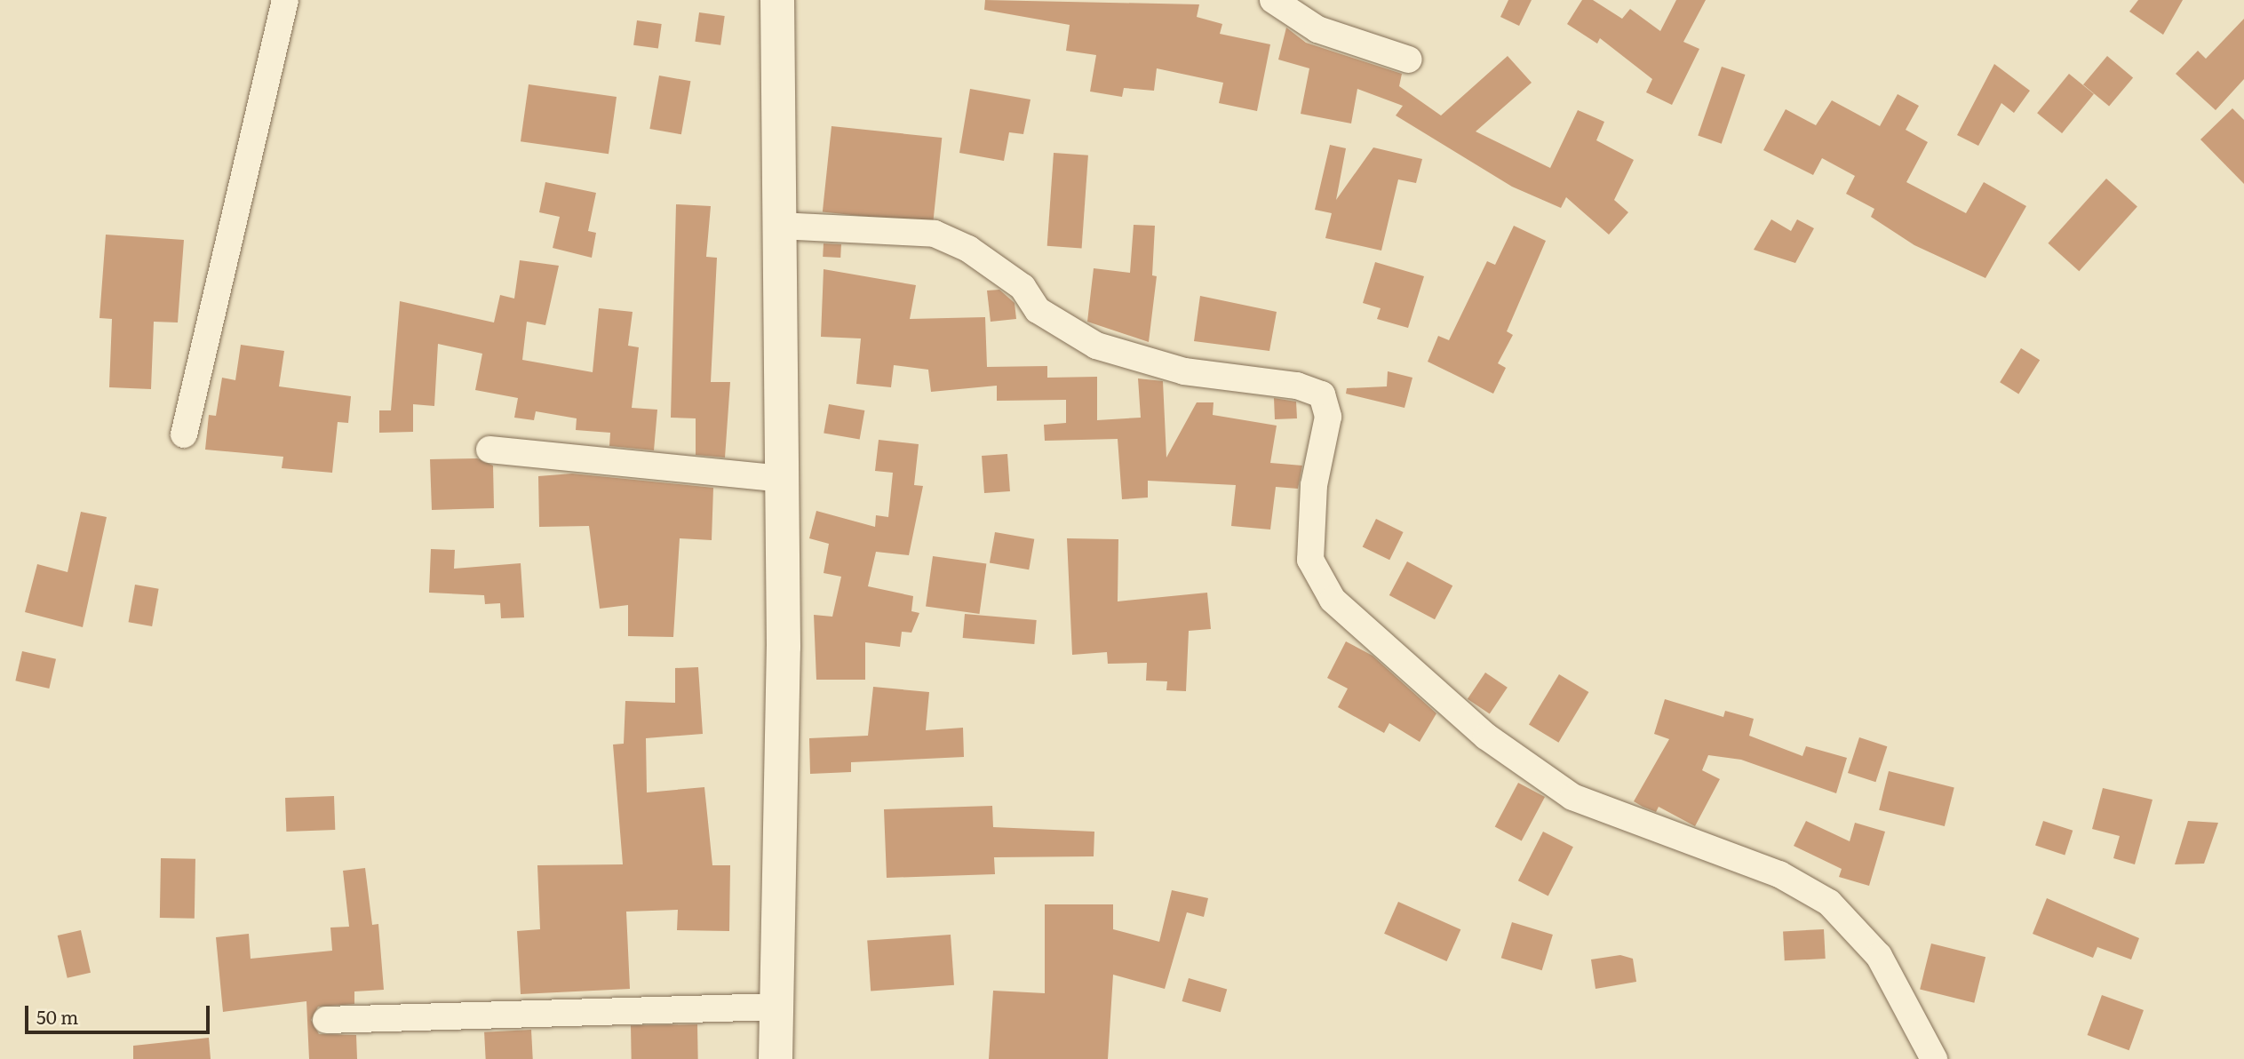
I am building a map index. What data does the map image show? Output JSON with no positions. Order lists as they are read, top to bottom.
{
  "scale_bar": "50 m"
}
